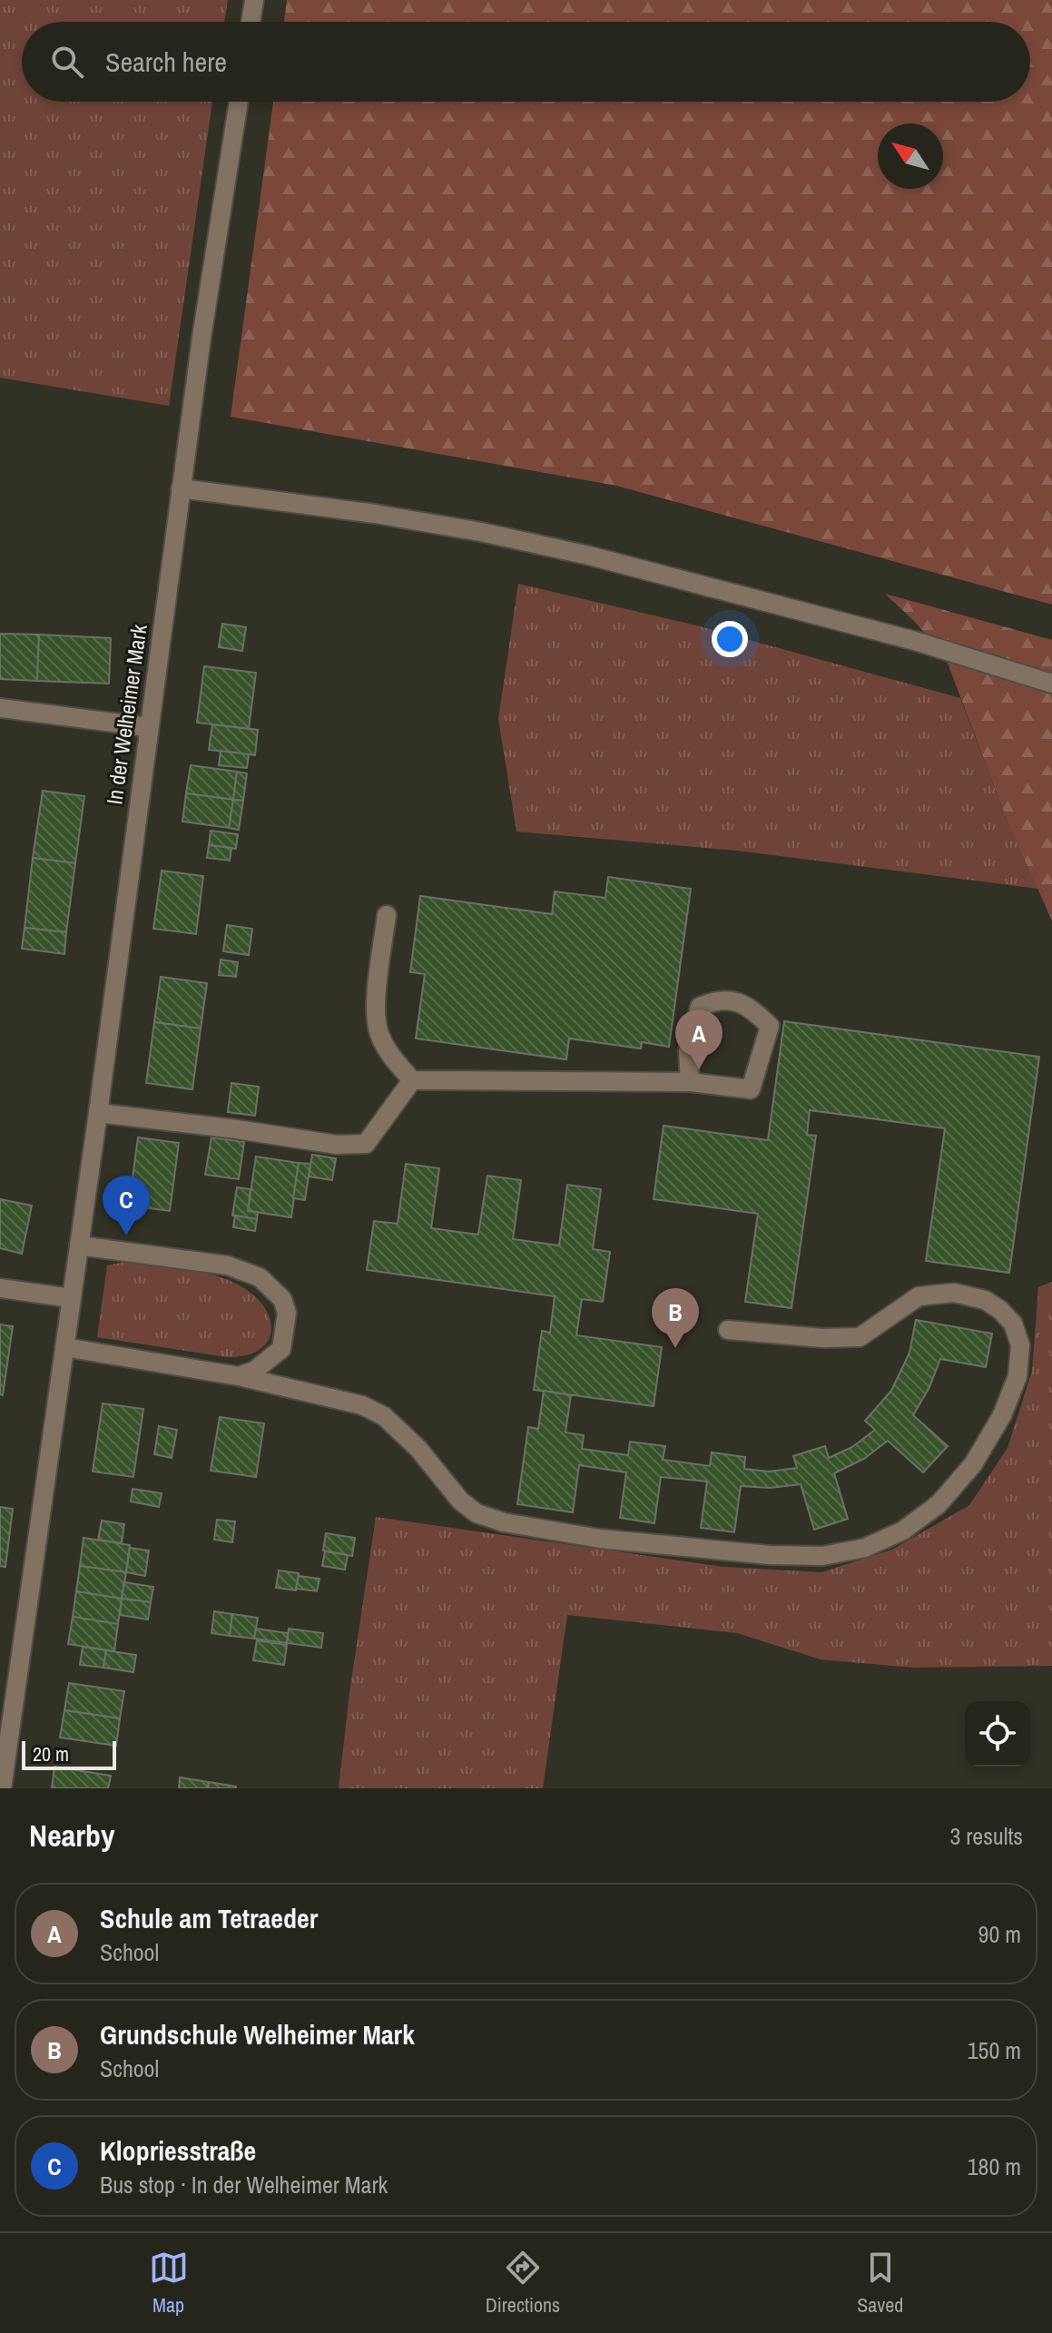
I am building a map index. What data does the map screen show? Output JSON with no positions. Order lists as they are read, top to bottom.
{
  "streets": {
    "street": ["In der Welheimer Mark"]
  },
  "scale_bar": "20 m",
  "north": "top left",
  "page": {
    "search": "Search here",
    "pins": ["A", "C", "B"],
    "scale": "20 m",
    "heading": ["Nearby", "3 results"],
    "list": [
      {
        "mark": "A",
        "name": "Schule am Tetraeder",
        "note": "School",
        "value": "90 m"
      },
      {
        "mark": "B",
        "name": "Grundschule Welheimer Mark",
        "note": "School",
        "value": "150 m"
      },
      {
        "mark": "C",
        "name": "Klopriesstraße",
        "note": "Bus stop · In der Welheimer Mark",
        "value": "180 m"
      }
    ],
    "nav": ["Map", "Directions", "Saved"]
  }
}
